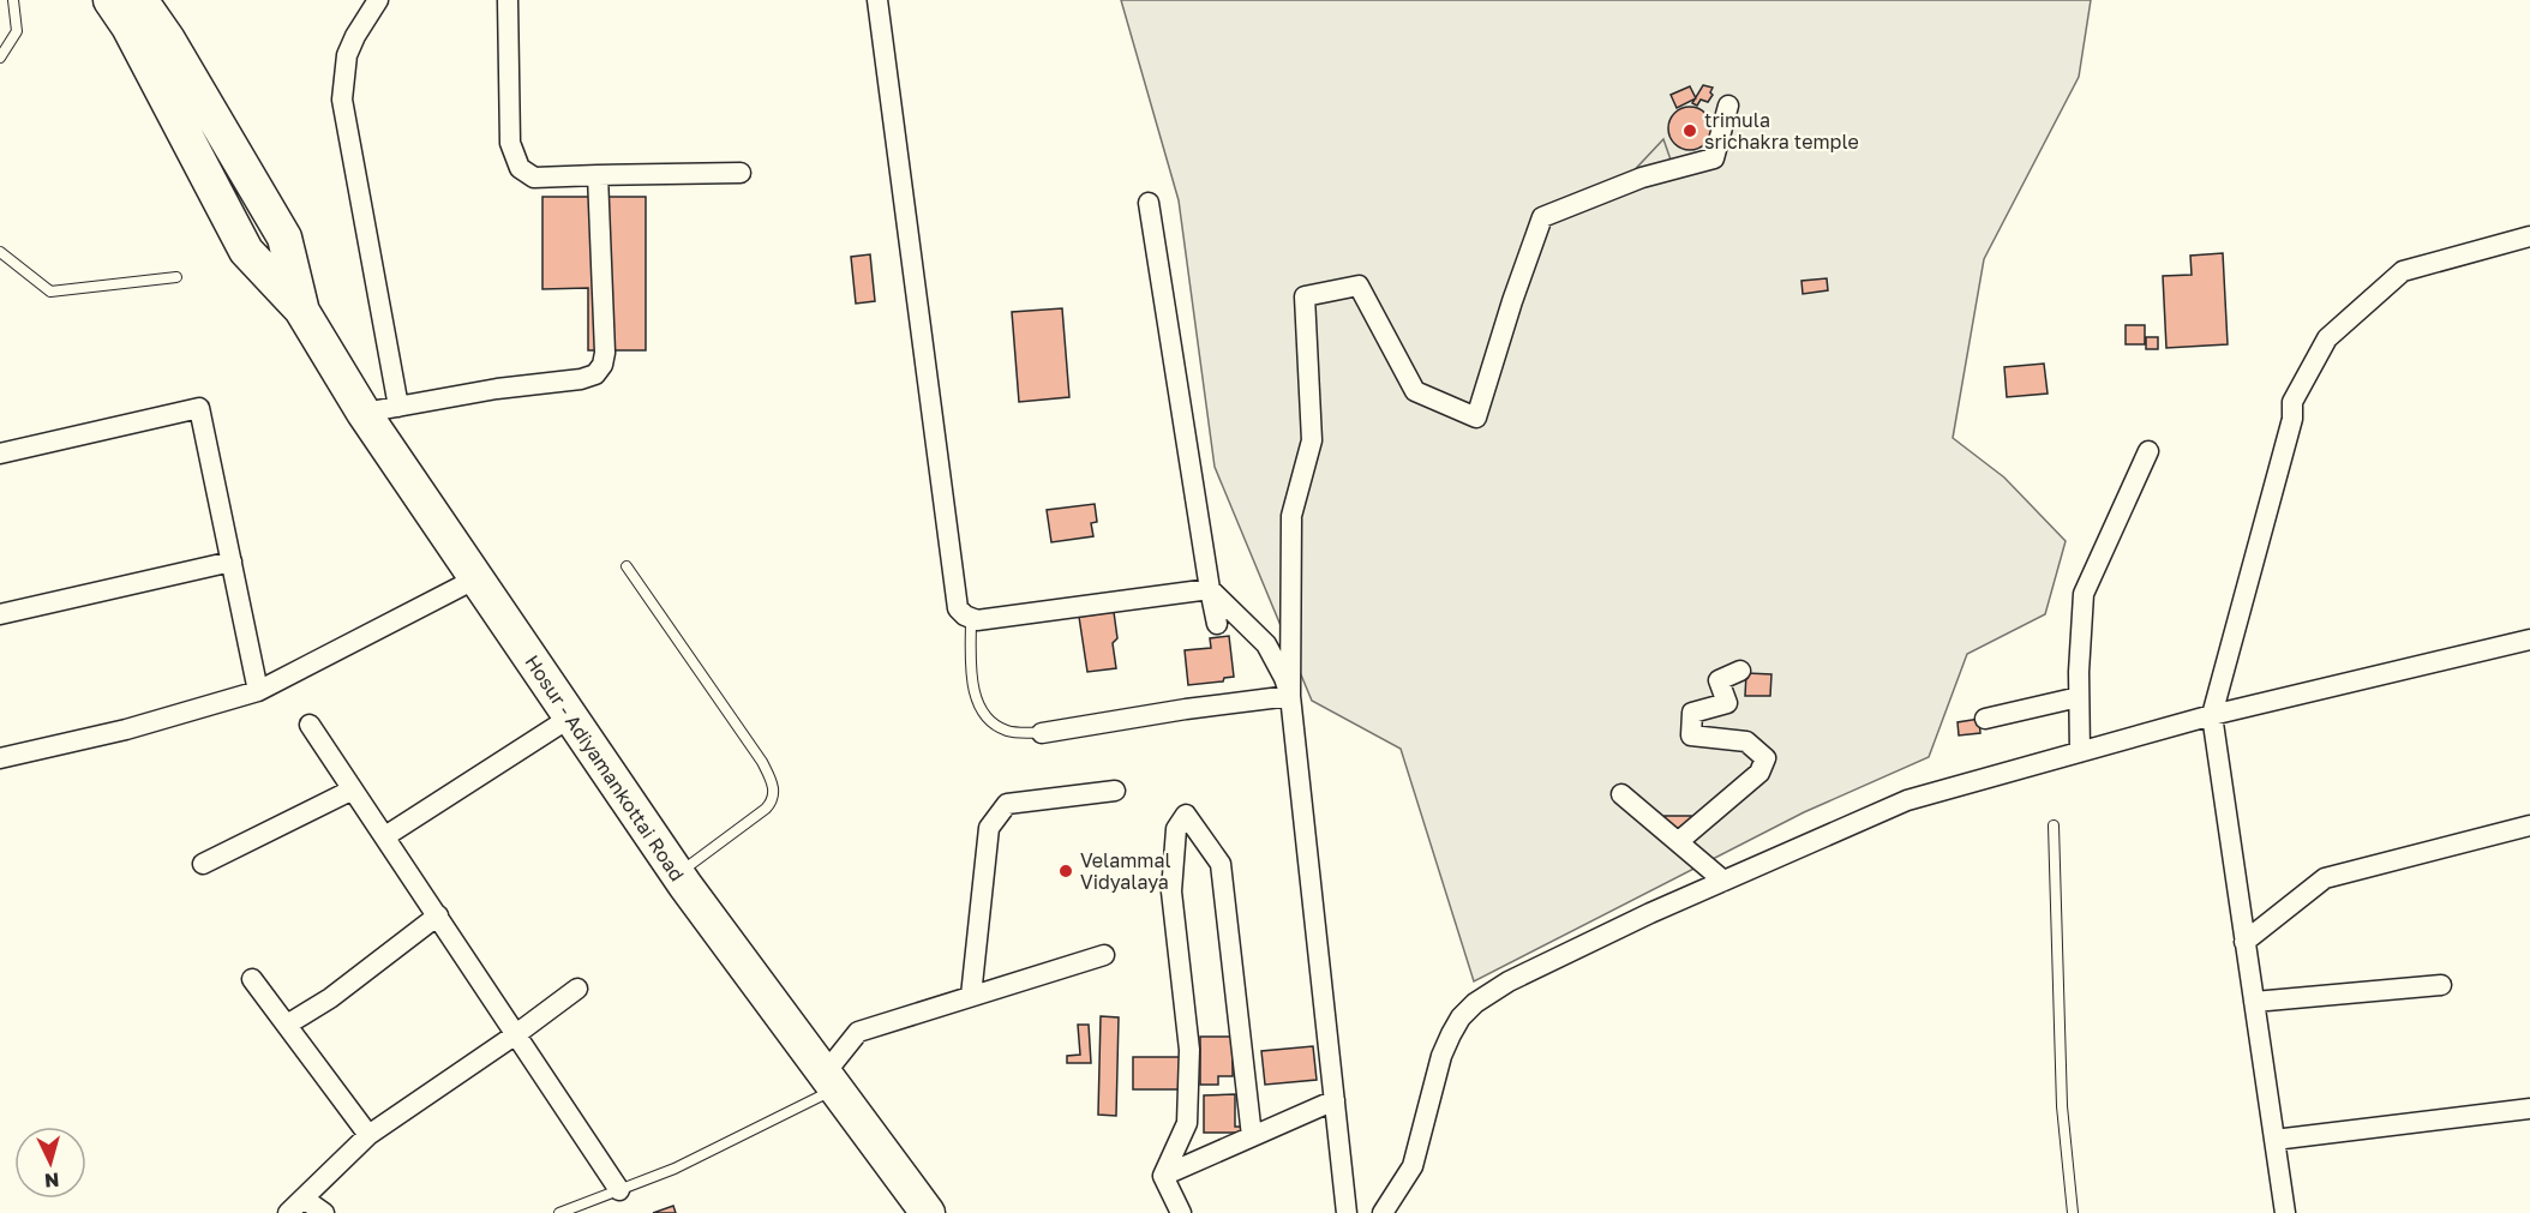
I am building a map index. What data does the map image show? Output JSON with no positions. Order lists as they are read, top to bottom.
{
  "streets": {
    "highway": ["Hosur - Adiyamankottai Road"]
  },
  "places": ["trimula srichakra temple", "Velammal Vidyalaya"],
  "north": "bottom"
}
